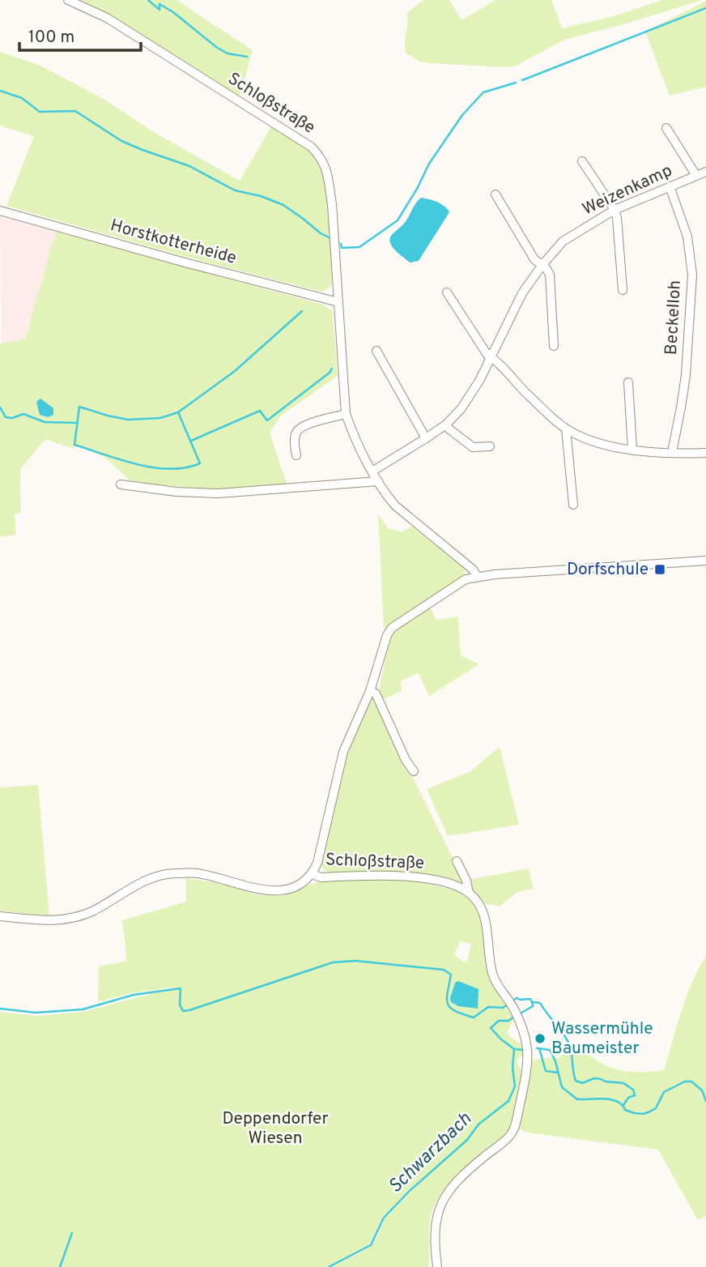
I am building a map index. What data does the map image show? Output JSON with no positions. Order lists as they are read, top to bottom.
{
  "streets": {
    "street": [
      "Schloßstraße",
      "Weizenkamp",
      "Horstkotterheide",
      "Beckelloh"
    ]
  },
  "crossings": [
    ["Schloßstraße", "Weizenkamp"],
    ["Schloßstraße", "Horstkotterheide"],
    ["Weizenkamp", "Beckelloh"]
  ],
  "water": ["Schwarzbach"],
  "parks": ["Deppendorfer Wiesen"],
  "places": {
    "transit": ["Dorfschule"],
    "other": ["Wassermühle Baumeister"]
  },
  "scale_bar": "100 m"
}
